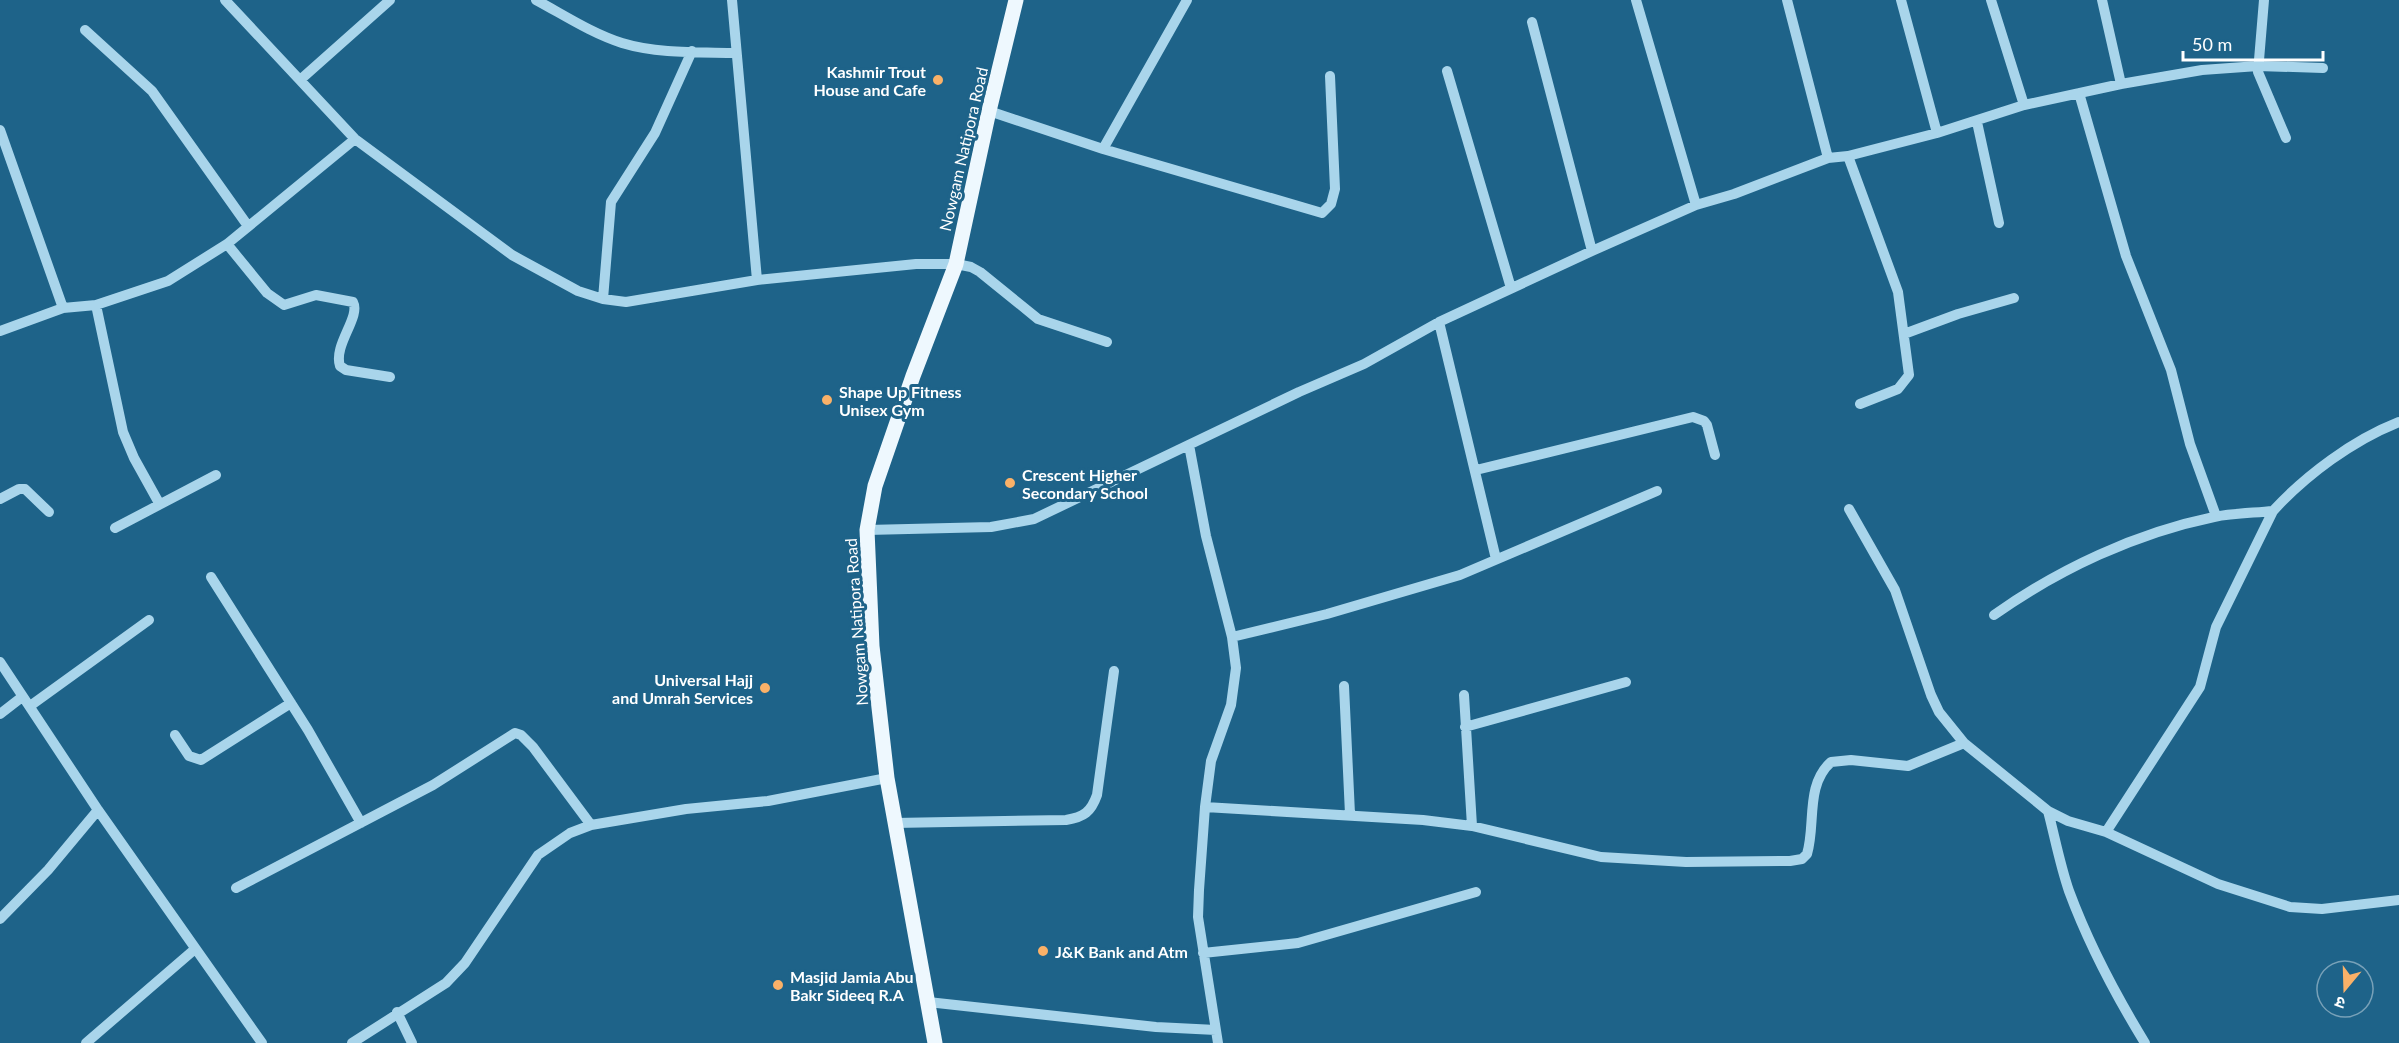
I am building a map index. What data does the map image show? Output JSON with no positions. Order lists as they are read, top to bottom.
{
  "streets": {
    "main road": ["Nowgam Natipora Road"]
  },
  "places": [
    "Kashmir Trout House and Cafe",
    "Shape Up Fitness Unisex Gym",
    "Crescent Higher Secondary School",
    "Universal Hajj and Umrah Services",
    "J&K Bank and Atm",
    "Masjid Jamia Abu Bakr Sideeq R.A"
  ],
  "scale_bar": "50 m",
  "north": "bottom"
}
